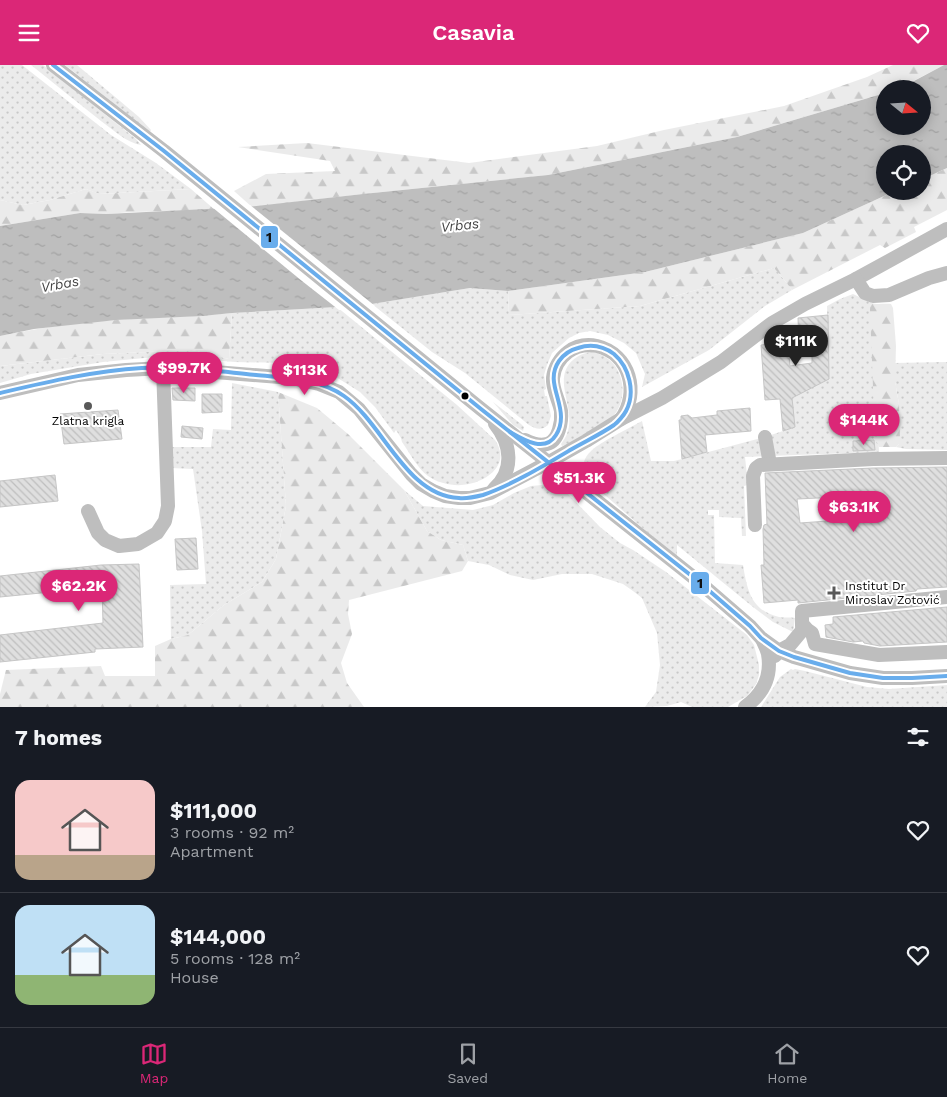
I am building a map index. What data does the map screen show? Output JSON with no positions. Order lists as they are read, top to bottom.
{
  "water": ["Vrbas"],
  "places": {
    "other": ["Zlatna krigla"],
    "health": ["Institut Dr Miroslav Zotović"]
  },
  "lines": ["transit line 1"],
  "north": "right",
  "page": {
    "header": "Casavia",
    "price": [
      "$111K",
      "$99.7K",
      "$113K",
      "$144K",
      "$51.3K",
      "$63.1K",
      "$62.2K"
    ],
    "heading": "7 homes",
    "list": [
      {
        "name": "$111,000",
        "note": "3 rooms · 92 m² · Apartment"
      },
      {
        "name": "$144,000",
        "note": "5 rooms · 128 m² · House"
      }
    ],
    "tabs": ["Map", "Saved", "Home"]
  }
}
